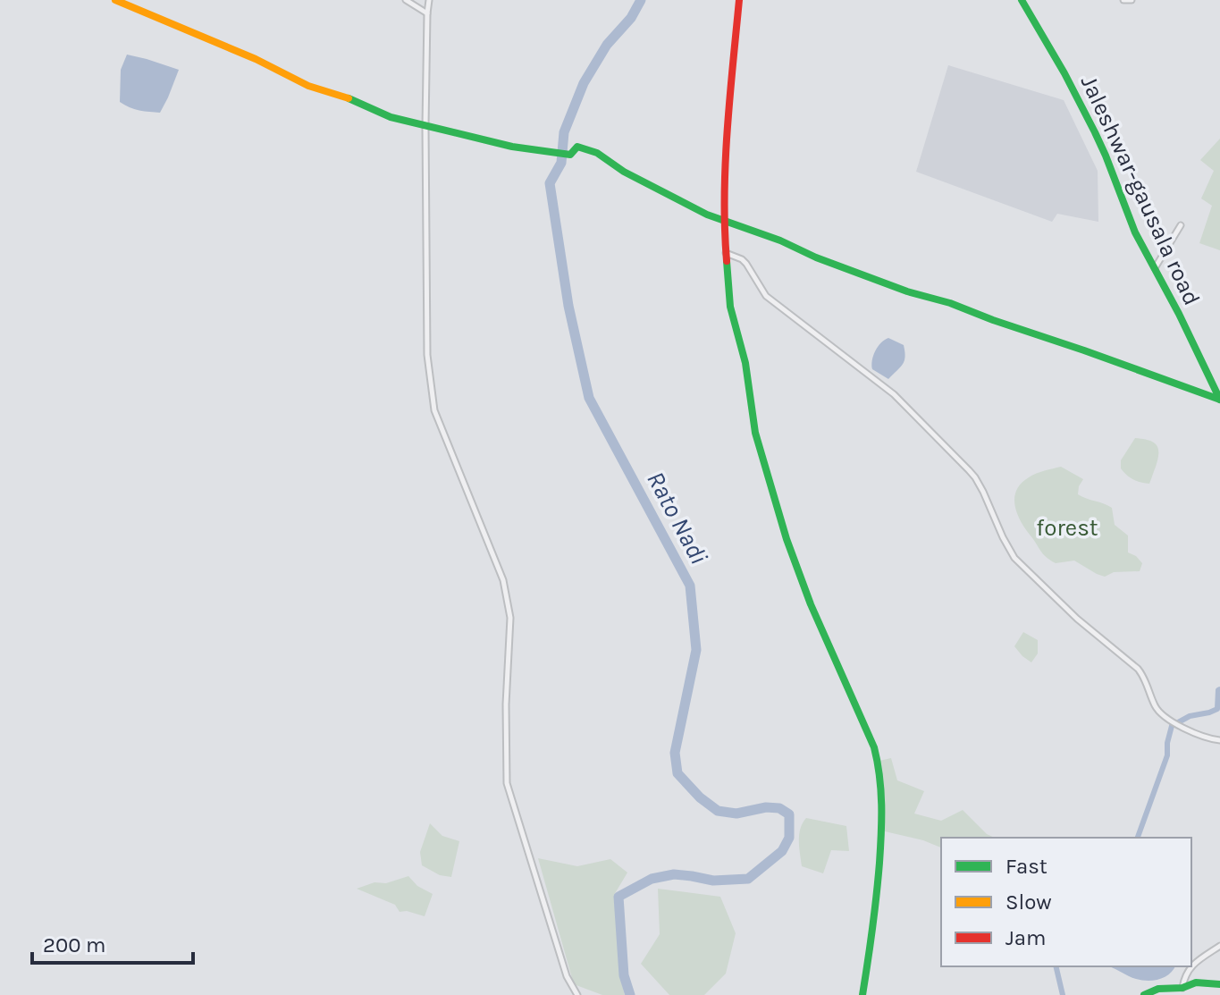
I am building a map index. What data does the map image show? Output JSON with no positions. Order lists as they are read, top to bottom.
{
  "streets": {
    "street": ["Jaleshwar-gausala road"]
  },
  "water": ["Rato Nadi"],
  "parks": ["forest"],
  "legend": ["Fast", "Slow", "Jam"],
  "scale_bar": "200 m"
}
